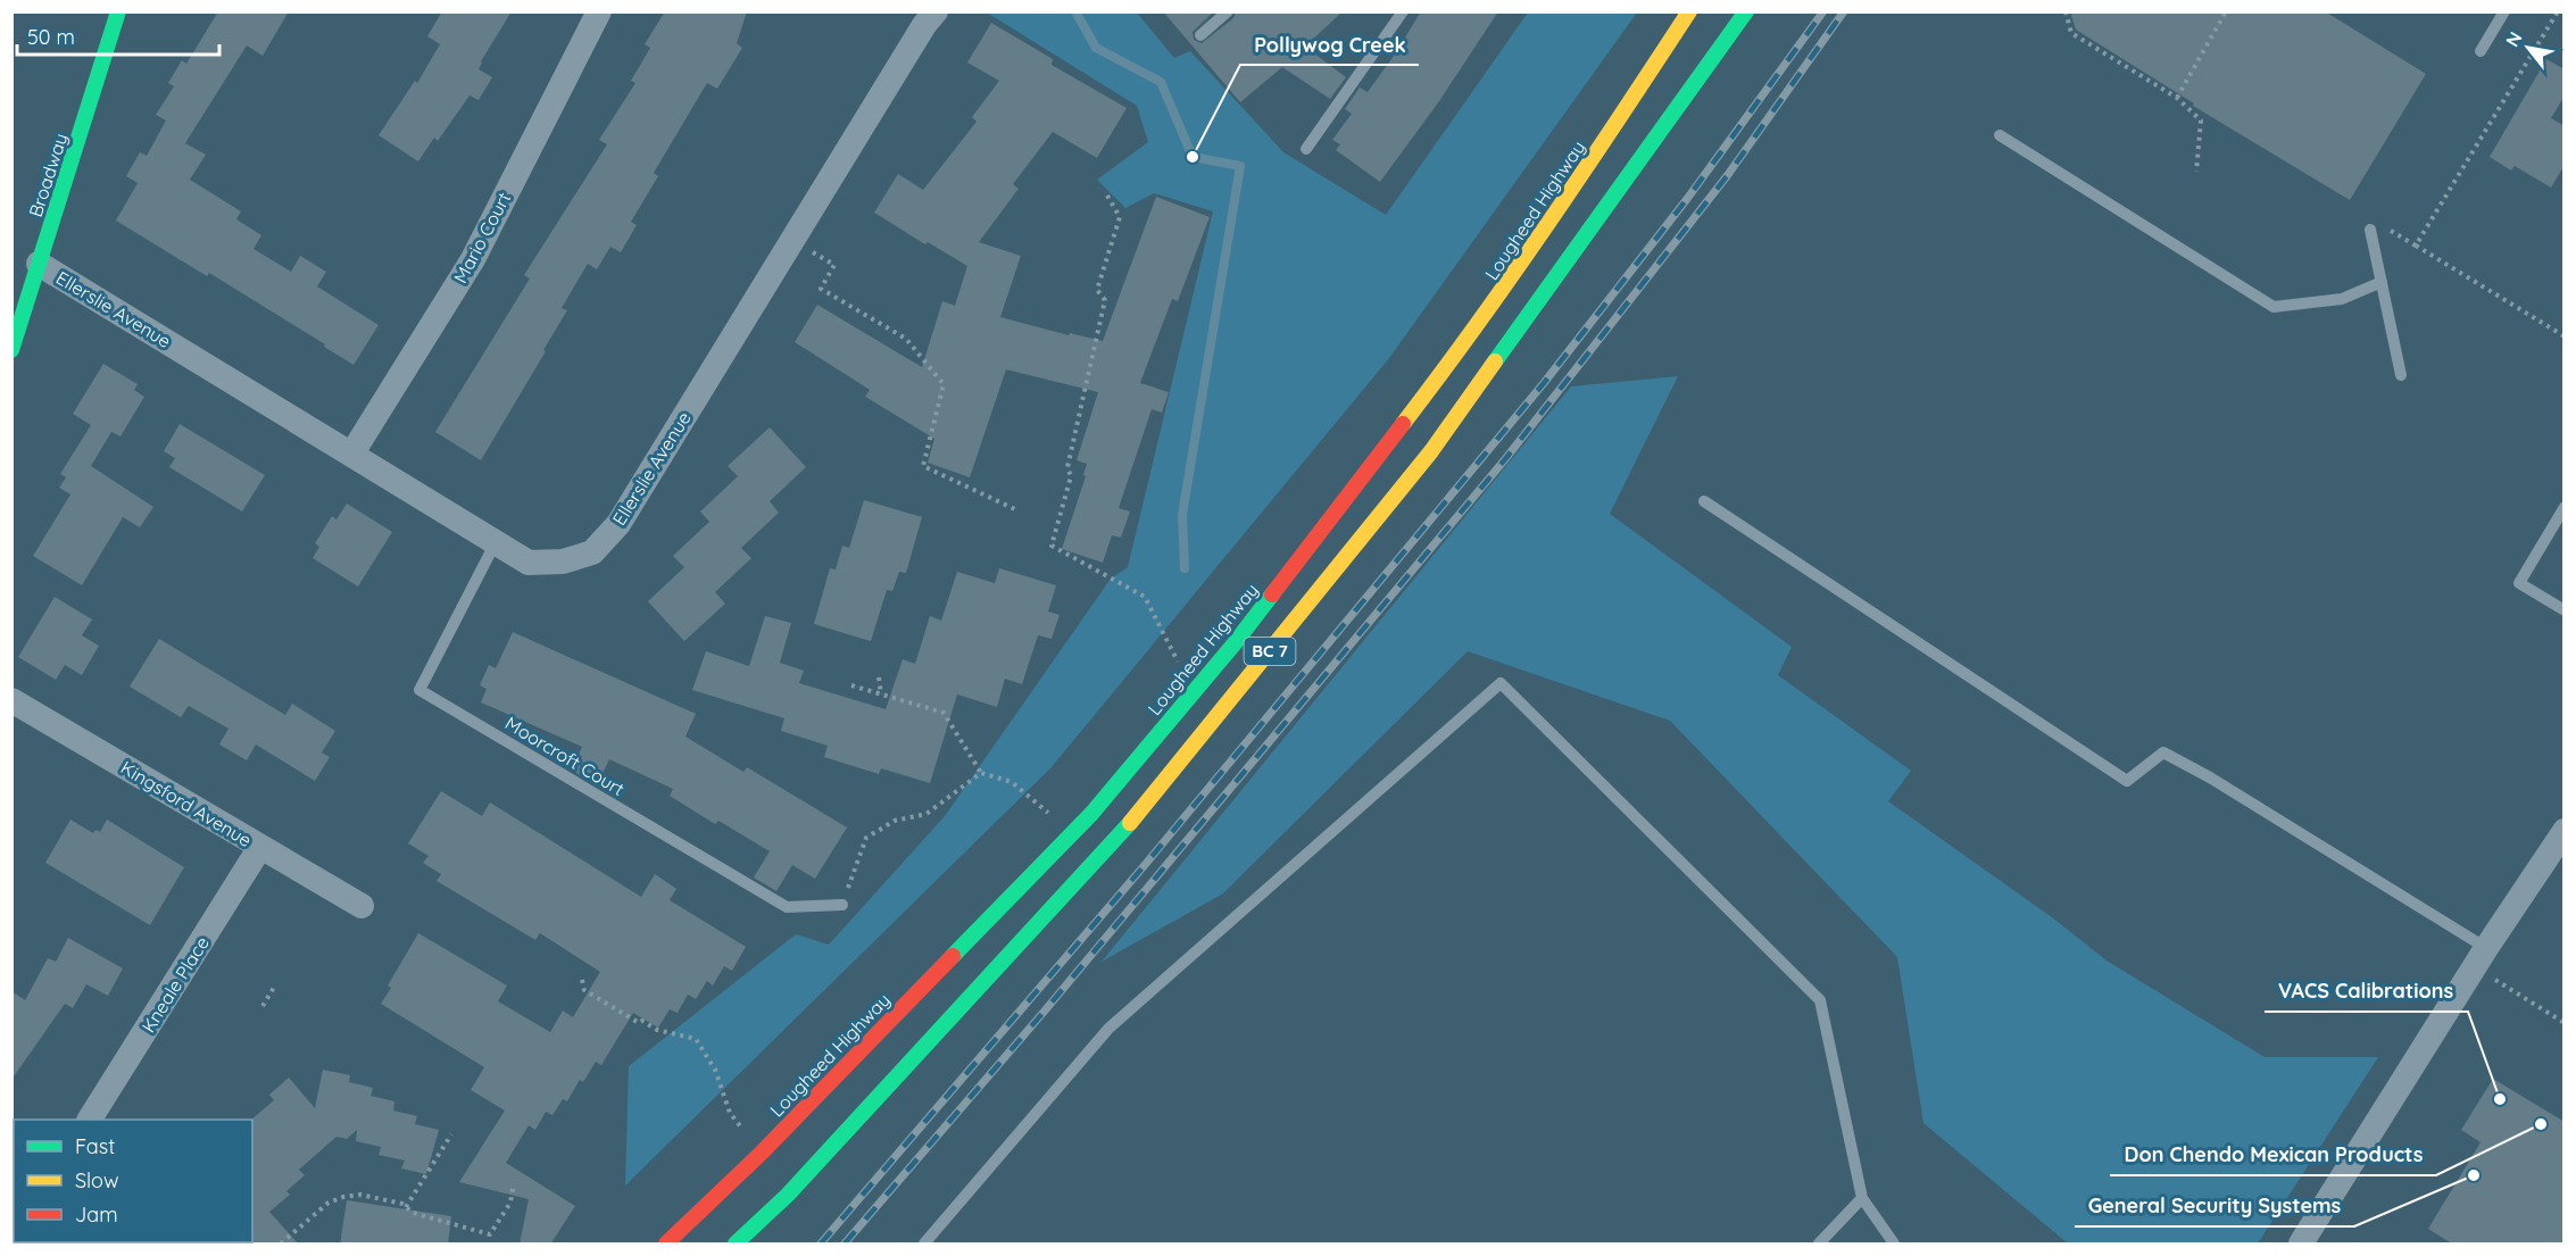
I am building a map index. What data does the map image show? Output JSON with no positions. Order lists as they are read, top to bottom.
{
  "streets": {
    "main road": ["Broadway", "Lougheed Highway", "BC 7"],
    "street": [
      "Mario Court",
      "Ellerslie Avenue",
      "Kingsford Avenue",
      "Kneale Place"
    ],
    "lane": ["Moorcroft Court"]
  },
  "crossings": [
    ["Broadway", "Ellerslie Avenue"],
    ["Mario Court", "Ellerslie Avenue"],
    ["Ellerslie Avenue", "Moorcroft Court"],
    ["Kingsford Avenue", "Kneale Place"]
  ],
  "places": [
    "Pollywog Creek",
    "VACS Calibrations",
    "Don Chendo Mexican Products",
    "General Security Systems"
  ],
  "legend": ["Fast", "Slow", "Jam"],
  "scale_bar": "50 m",
  "north": "top left"
}
